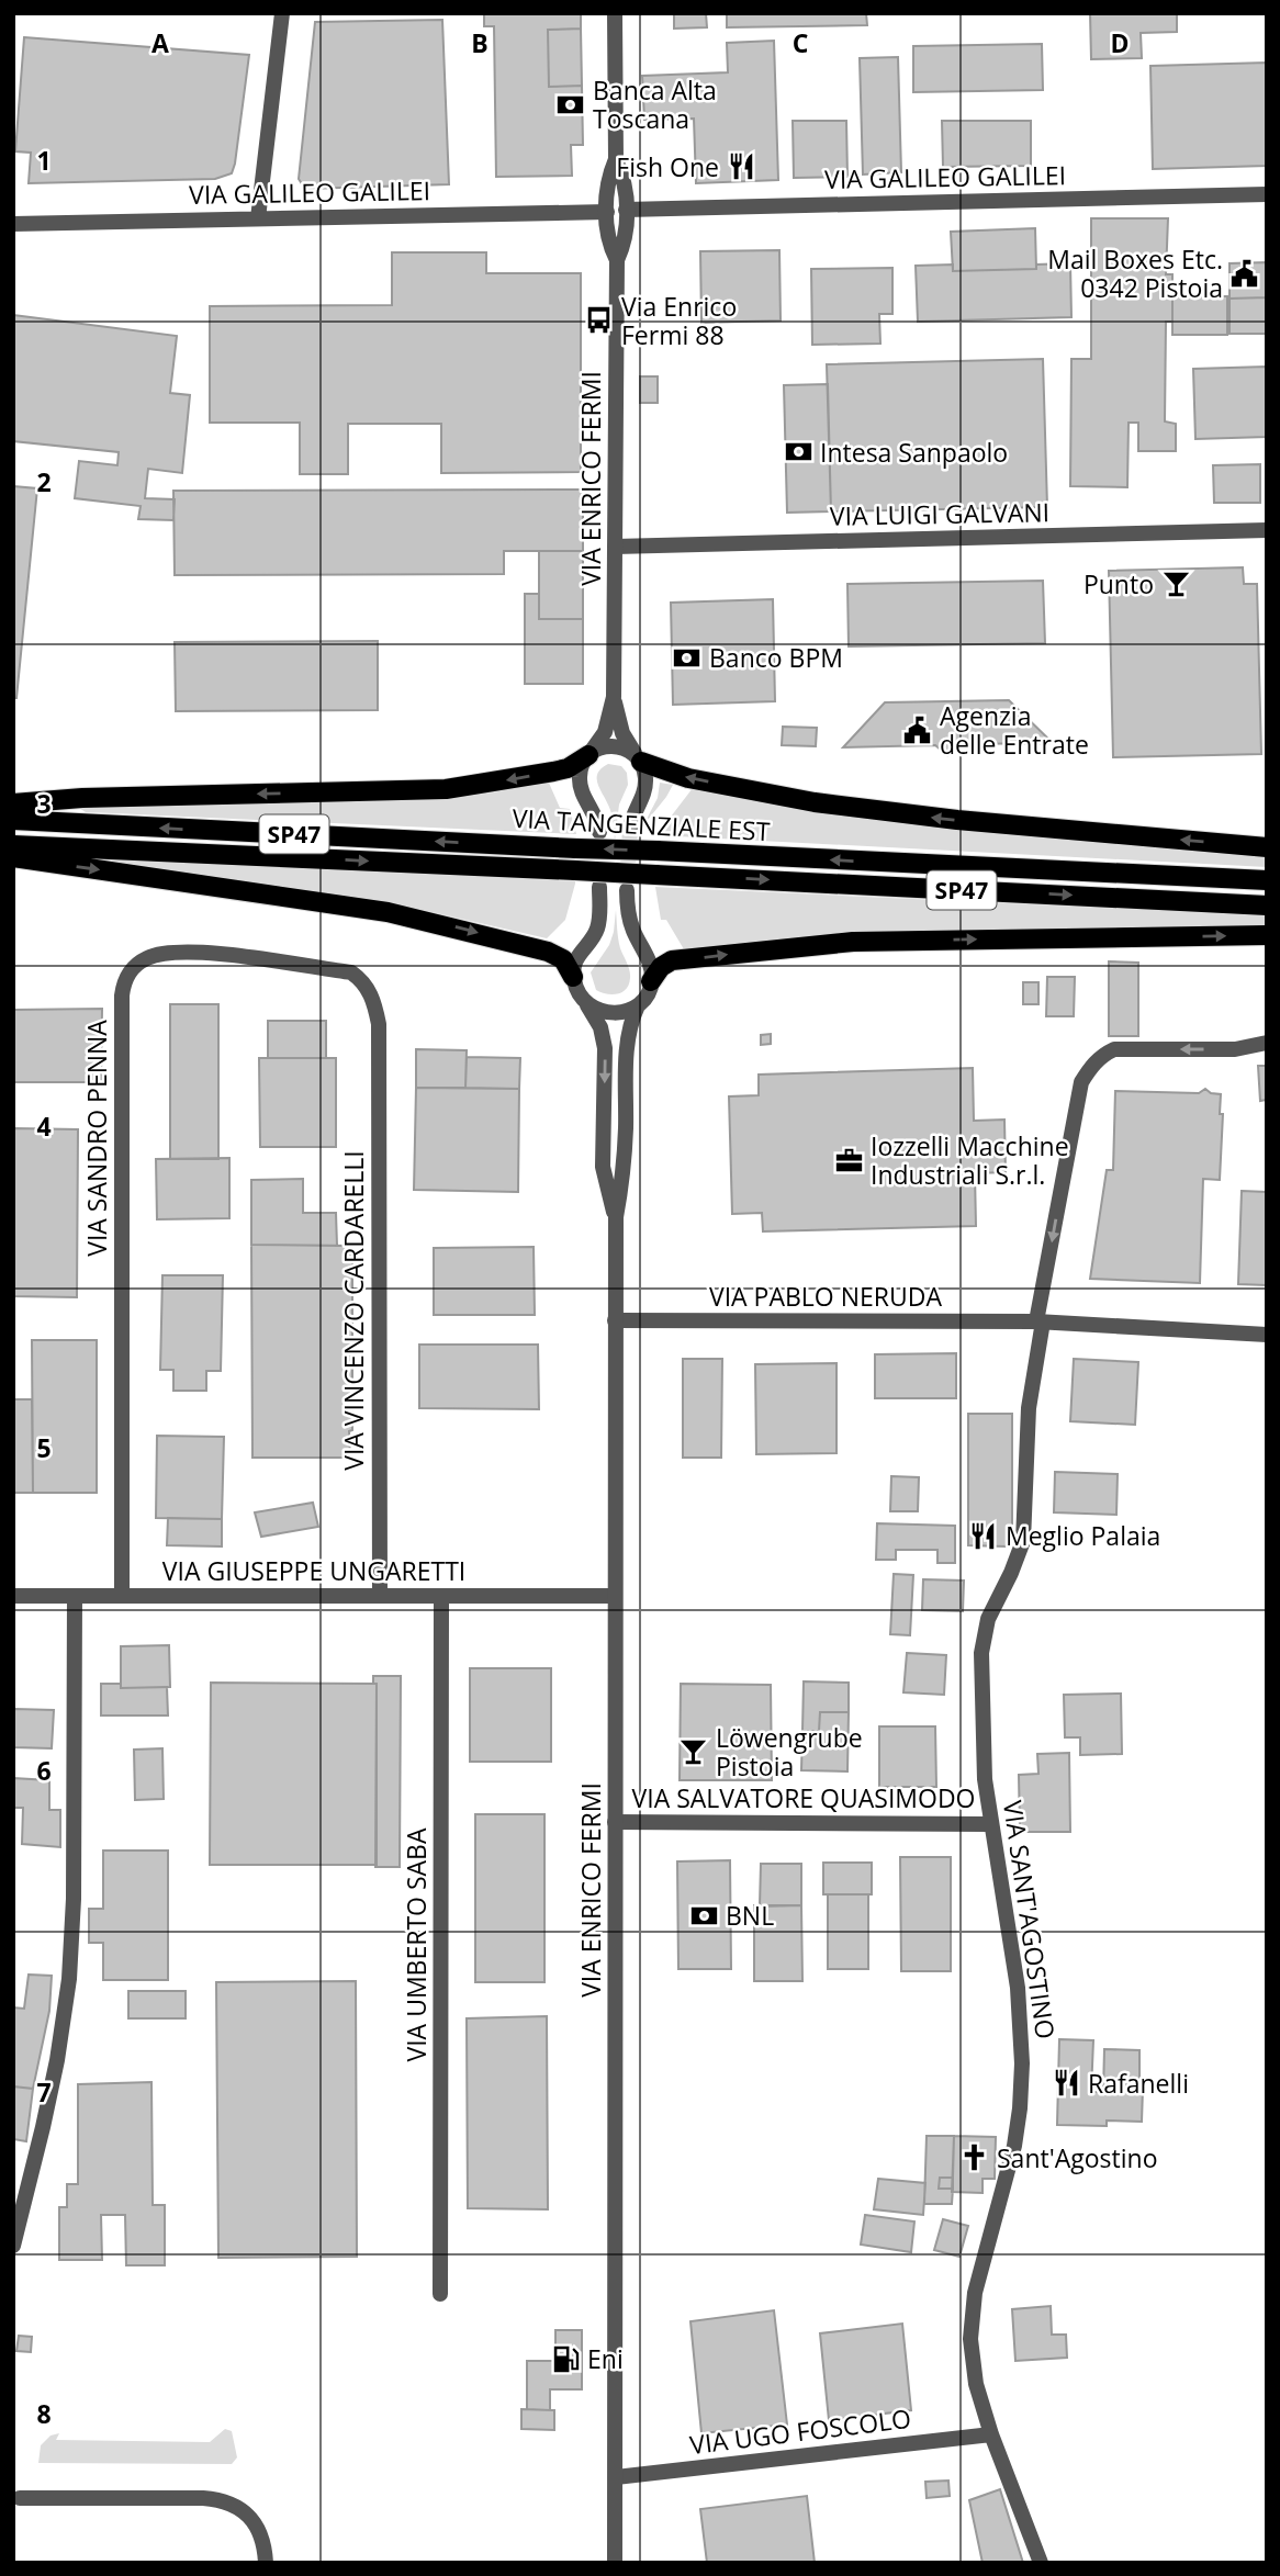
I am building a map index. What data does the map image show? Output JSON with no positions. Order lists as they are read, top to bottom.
{
  "streets": {
    "main road": ["VIA TANGENZIALE EST", "SP47"],
    "street": [
      "VIA GALILEO GALILEI",
      "VIA ENRICO FERMI",
      "VIA LUIGI GALVANI",
      "VIA SANDRO PENNA",
      "VIA PABLO NERUDA",
      "VIA VINCENZO CARDARELLI",
      "VIA GIUSEPPE UNGARETTI",
      "VIA SALVATORE QUASIMODO",
      "VIA SANT'AGOSTINO",
      "VIA UMBERTO SABA",
      "VIA UGO FOSCOLO"
    ]
  },
  "crossings": [
    ["VIA GALILEO GALILEI", "VIA ENRICO FERMI"],
    ["VIA ENRICO FERMI", "VIA LUIGI GALVANI"],
    ["VIA ENRICO FERMI", "VIA PABLO NERUDA"],
    ["VIA ENRICO FERMI", "VIA GIUSEPPE UNGARETTI"],
    ["VIA ENRICO FERMI", "VIA SALVATORE QUASIMODO"],
    ["VIA ENRICO FERMI", "VIA UGO FOSCOLO"],
    ["VIA SANDRO PENNA", "VIA VINCENZO CARDARELLI"],
    ["VIA SANDRO PENNA", "VIA GIUSEPPE UNGARETTI"],
    ["VIA PABLO NERUDA", "VIA SANT'AGOSTINO"],
    ["VIA VINCENZO CARDARELLI", "VIA GIUSEPPE UNGARETTI"],
    ["VIA GIUSEPPE UNGARETTI", "VIA UMBERTO SABA"],
    ["VIA SALVATORE QUASIMODO", "VIA SANT'AGOSTINO"],
    ["VIA SANT'AGOSTINO", "VIA UGO FOSCOLO"]
  ],
  "places": {
    "bank": [
      "Banca Alta Toscana",
      "Intesa Sanpaolo",
      "Banco BPM",
      "BNL"
    ],
    "restaurant": ["Fish One", "Meglio Palaia", "Rafanelli"],
    "public building": ["Mail Boxes Etc. 0342 Pistoia", "Agenzia delle Entrate"],
    "bus stop": ["Via Enrico Fermi 88"],
    "bar": ["Punto", "Löwengrube Pistoia"],
    "office": ["Iozzelli Macchine Industriali S.r.l."],
    "church": ["Sant'Agostino"],
    "fuel station": ["Eni"]
  },
  "grid": {
    "columns": [
      "A",
      "B",
      "C",
      "D"
    ],
    "rows": [
      "1",
      "2",
      "3",
      "4",
      "5",
      "6",
      "7",
      "8"
    ]
  }
}
